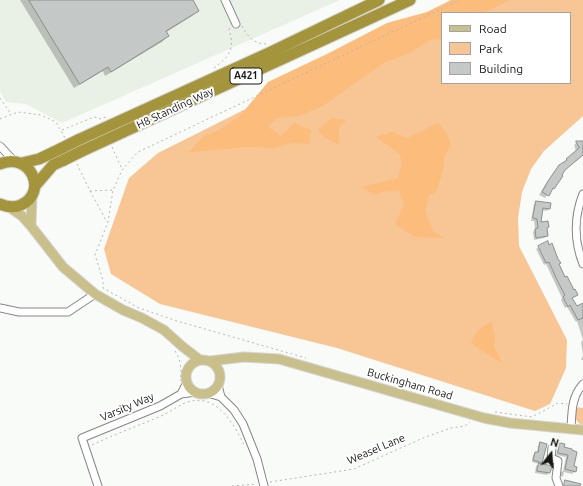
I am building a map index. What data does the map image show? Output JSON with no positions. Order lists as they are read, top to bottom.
{
  "streets": {
    "highway": ["A421", "H8 Standing Way"],
    "main road": ["Buckingham Road"],
    "street": ["Varsity Way"],
    "path": ["Weasel Lane"]
  },
  "crossings": [
    ["A421", "H8 Standing Way"]
  ],
  "legend": ["Road", "Park", "Building"],
  "north": "top"
}
